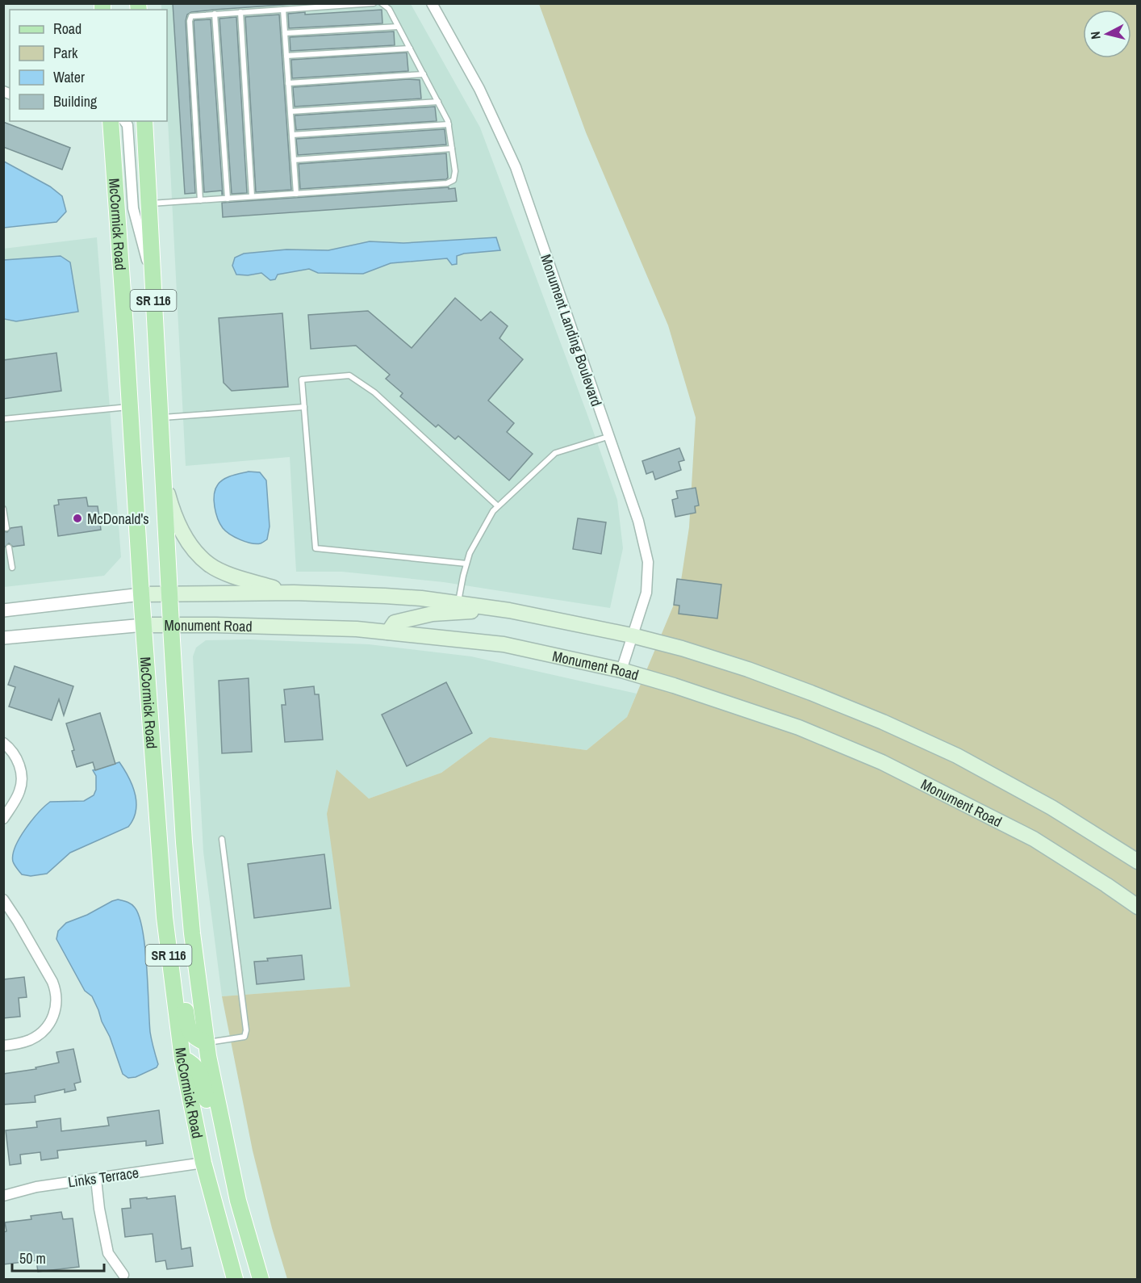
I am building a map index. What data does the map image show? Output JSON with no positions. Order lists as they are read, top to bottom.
{
  "streets": {
    "main road": ["McCormick Road", "SR 116", "Monument Road"],
    "street": ["Monument Landing Boulevard", "Links Terrace"]
  },
  "crossings": [
    ["McCormick Road", "Monument Road"],
    ["McCormick Road", "Links Terrace"],
    ["Monument Landing Boulevard", "Monument Road"]
  ],
  "places": ["McDonald's"],
  "legend": [
    "Road",
    "Park",
    "Water",
    "Building"
  ],
  "scale_bar": "50 m",
  "north": "left"
}
